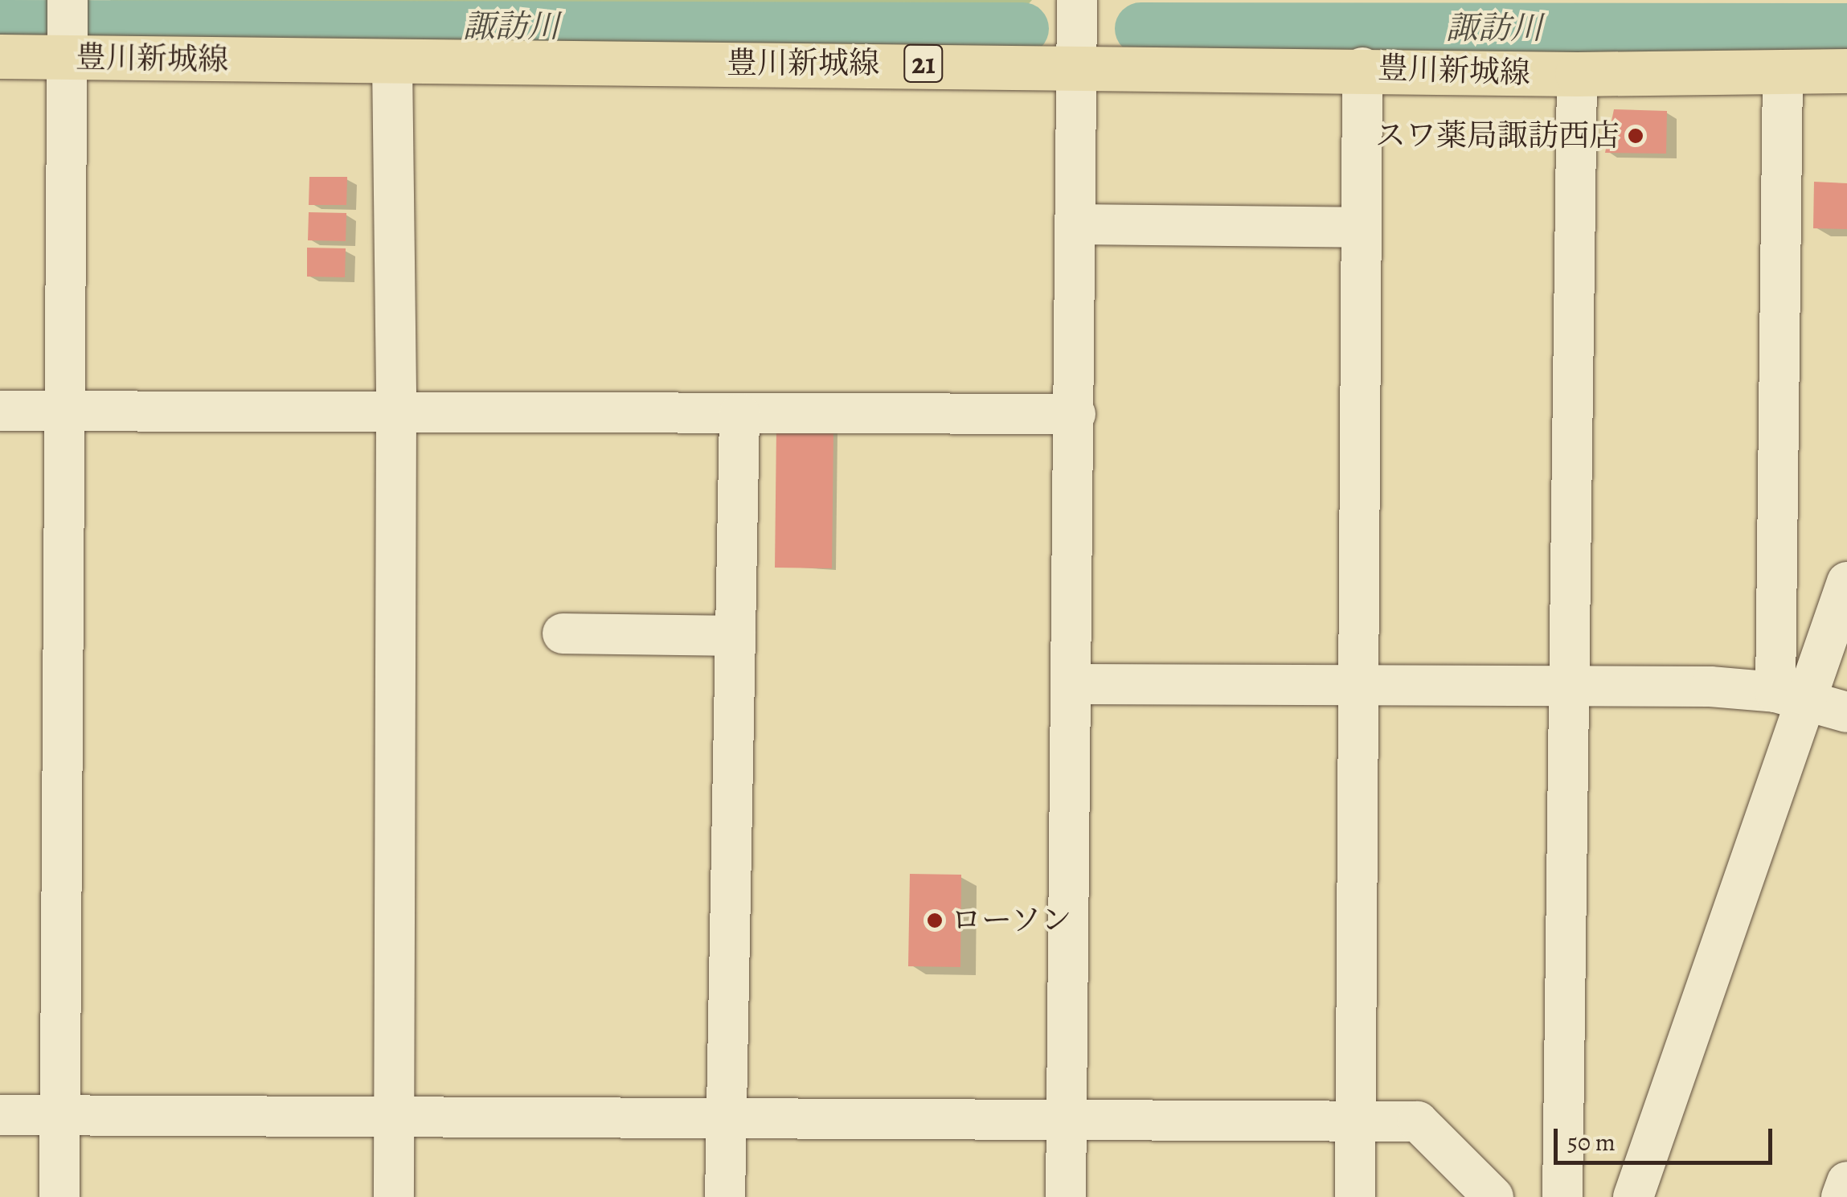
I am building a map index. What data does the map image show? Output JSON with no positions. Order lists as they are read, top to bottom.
{
  "streets": {
    "main road": ["豊川新城線", "21"]
  },
  "water": ["諏訪川"],
  "places": ["スワ薬局諏訪西店", "ローソン"],
  "scale_bar": "50 m"
}
